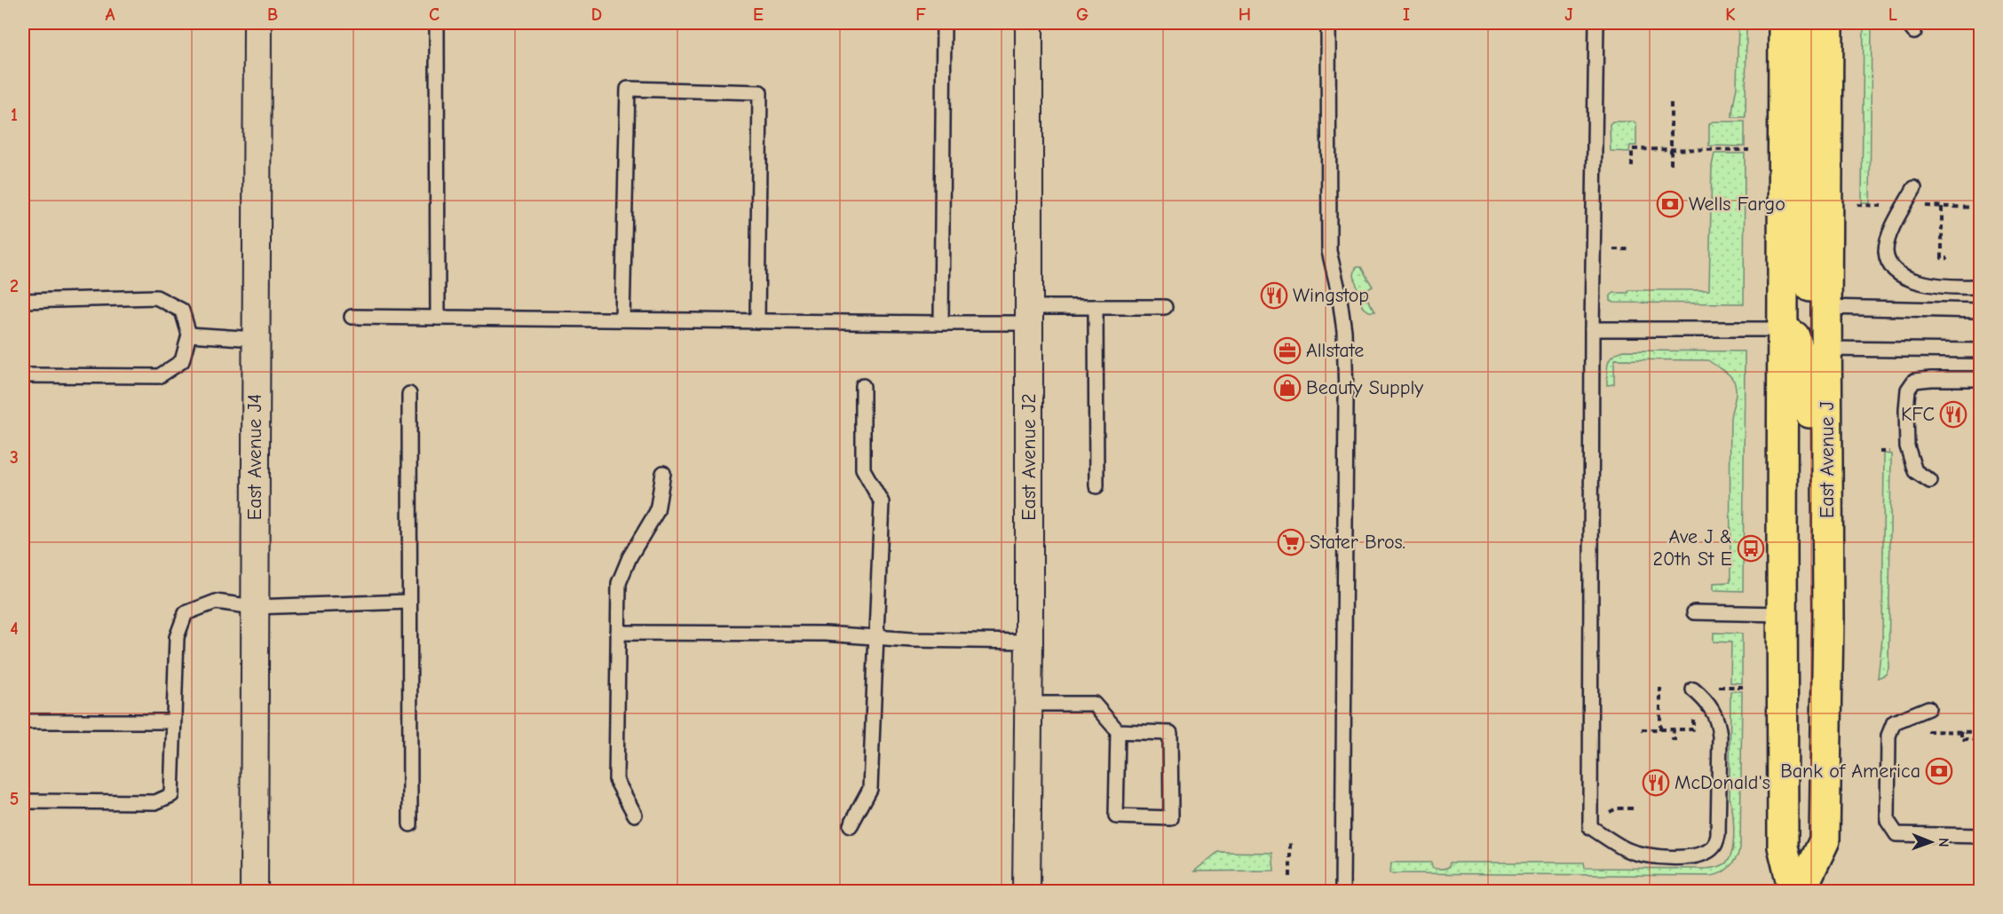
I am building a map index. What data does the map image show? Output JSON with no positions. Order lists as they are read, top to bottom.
{
  "streets": {
    "main road": ["East Avenue J"],
    "street": ["East Avenue J4", "East Avenue J2"]
  },
  "places": {
    "bank": ["Wells Fargo", "Bank of America"],
    "restaurant": ["Wingstop", "KFC", "McDonald's"],
    "office": ["Allstate"],
    "shop": ["Beauty Supply"],
    "supermarket": ["Stater Bros."],
    "bus stop": ["Ave J & 20th St E"]
  },
  "north": "right",
  "grid": {
    "columns": [
      "A",
      "B",
      "C",
      "D",
      "E",
      "F",
      "G",
      "H",
      "I",
      "J",
      "K",
      "L"
    ],
    "rows": [
      "1",
      "2",
      "3",
      "4",
      "5"
    ]
  }
}
